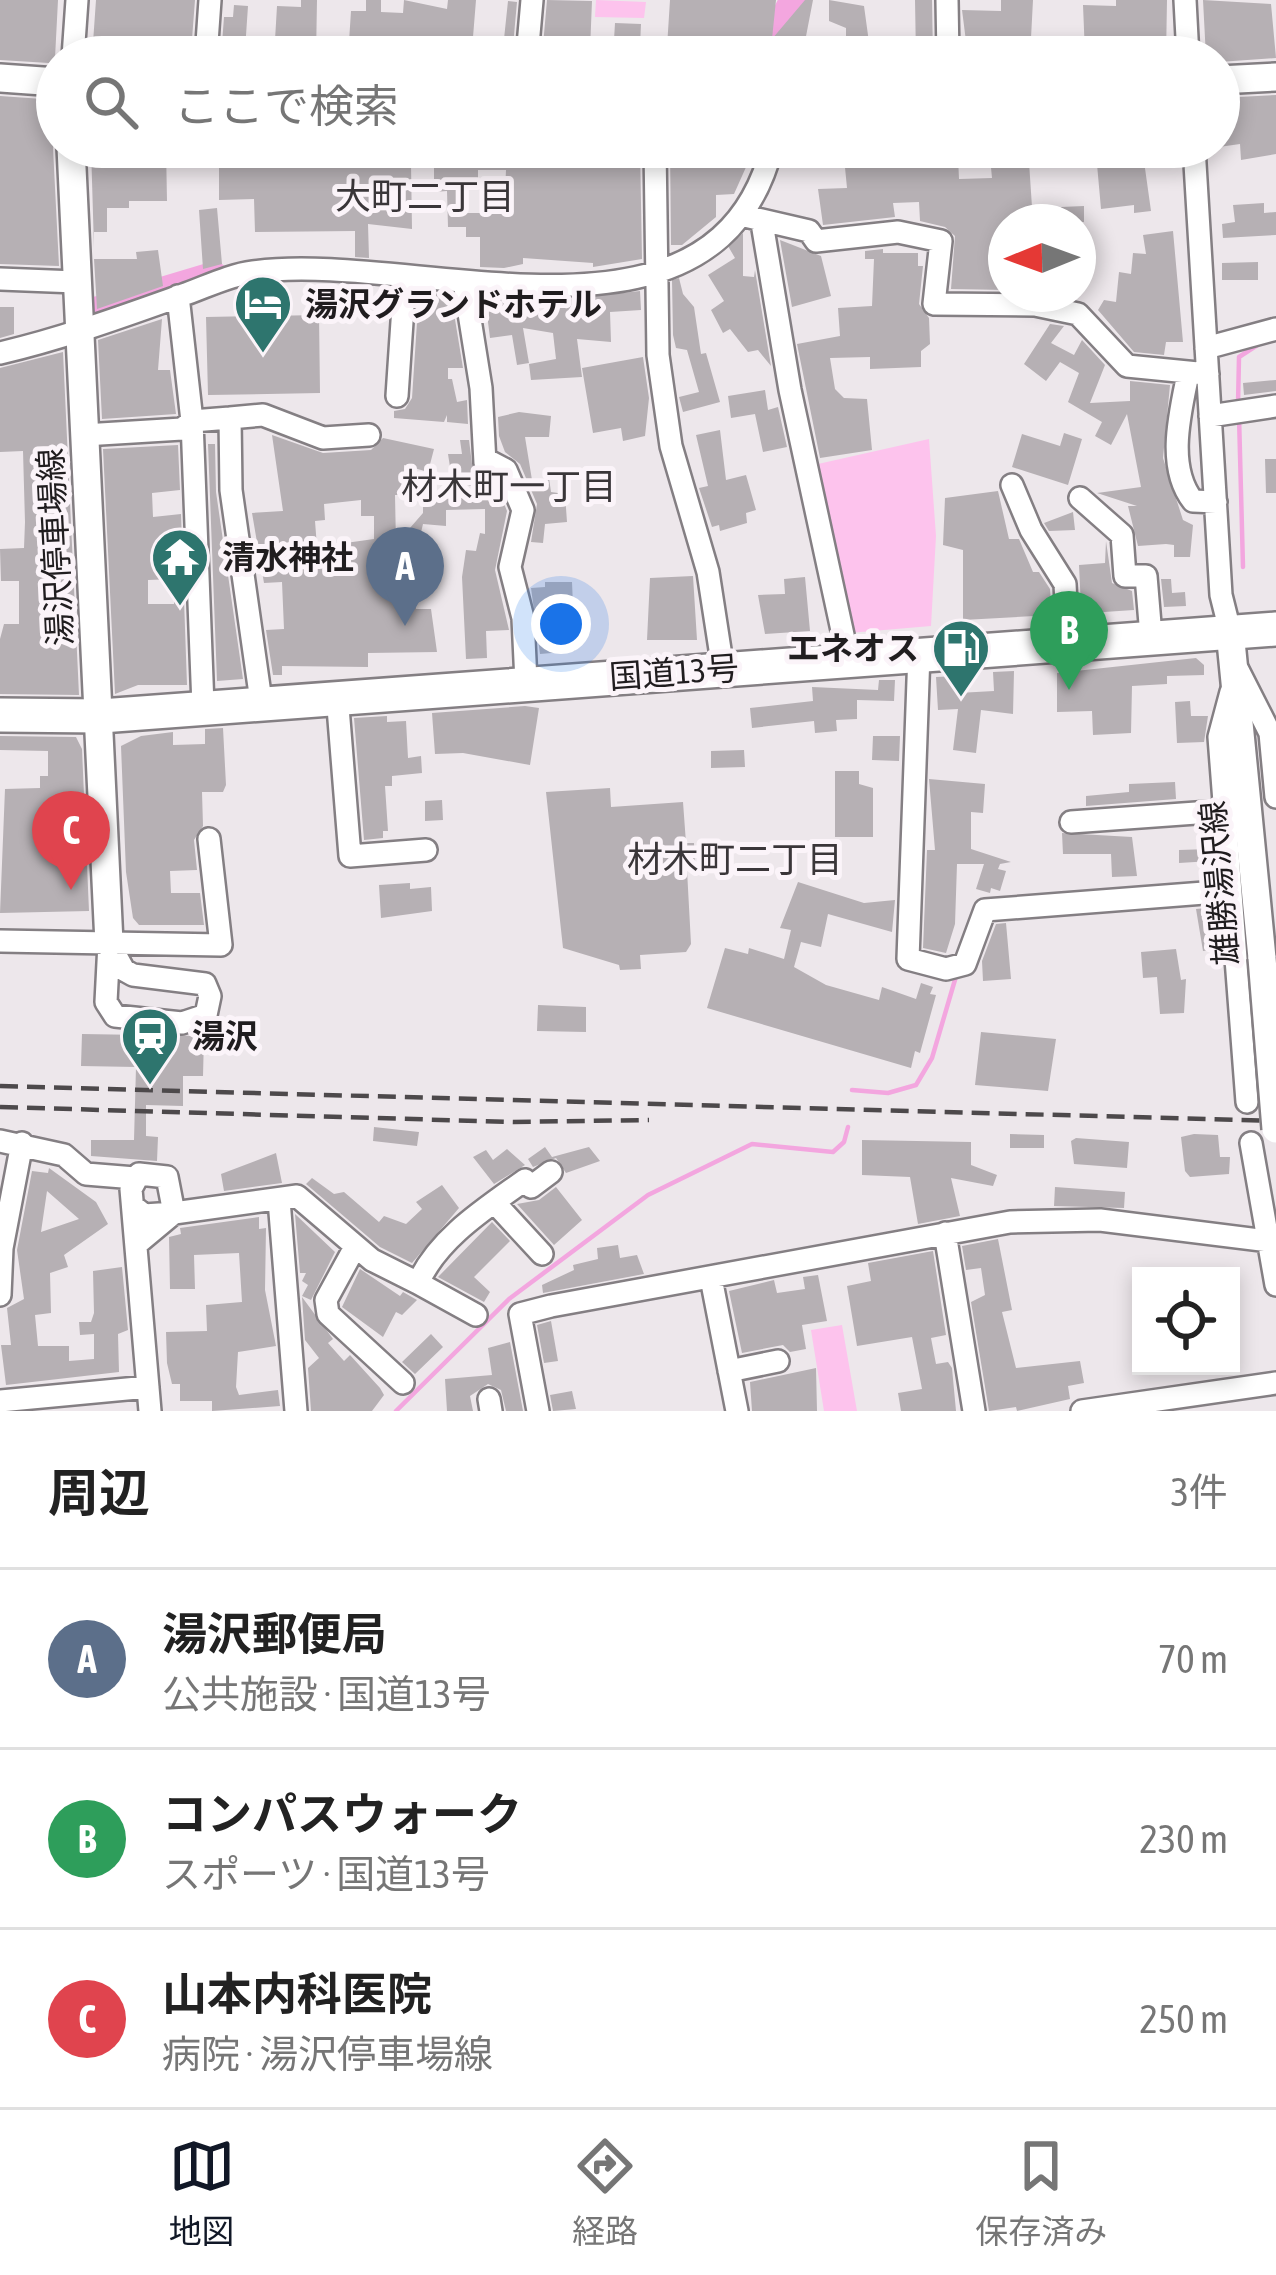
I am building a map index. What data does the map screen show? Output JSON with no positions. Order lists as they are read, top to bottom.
{
  "streets": {
    "highway": ["国道13号"],
    "main road": ["湯沢停車場線", "雄勝湯沢線"]
  },
  "crossings": [
    ["湯沢停車場線", "国道13号"],
    ["国道13号", "雄勝湯沢線"]
  ],
  "districts": ["大町二丁目", "材木町一丁目", "材木町二丁目"],
  "places": {
    "hotel": ["湯沢グランドホテル"],
    "temple": ["清水神社"],
    "fuel station": ["エネオス"],
    "station": ["湯沢"]
  },
  "north": "left",
  "page": {
    "search": "ここで検索",
    "pins": ["A", "B", "C"],
    "heading": ["周辺", "3件"],
    "list": [
      {
        "mark": "A",
        "name": "湯沢郵便局",
        "note": "公共施設 · 国道13号",
        "value": "70 m"
      },
      {
        "mark": "B",
        "name": "コンパスウォーク",
        "note": "スポーツ · 国道13号",
        "value": "230 m"
      },
      {
        "mark": "C",
        "name": "山本内科医院",
        "note": "病院 · 湯沢停車場線",
        "value": "250 m"
      }
    ],
    "nav": ["地図", "経路", "保存済み"]
  }
}
